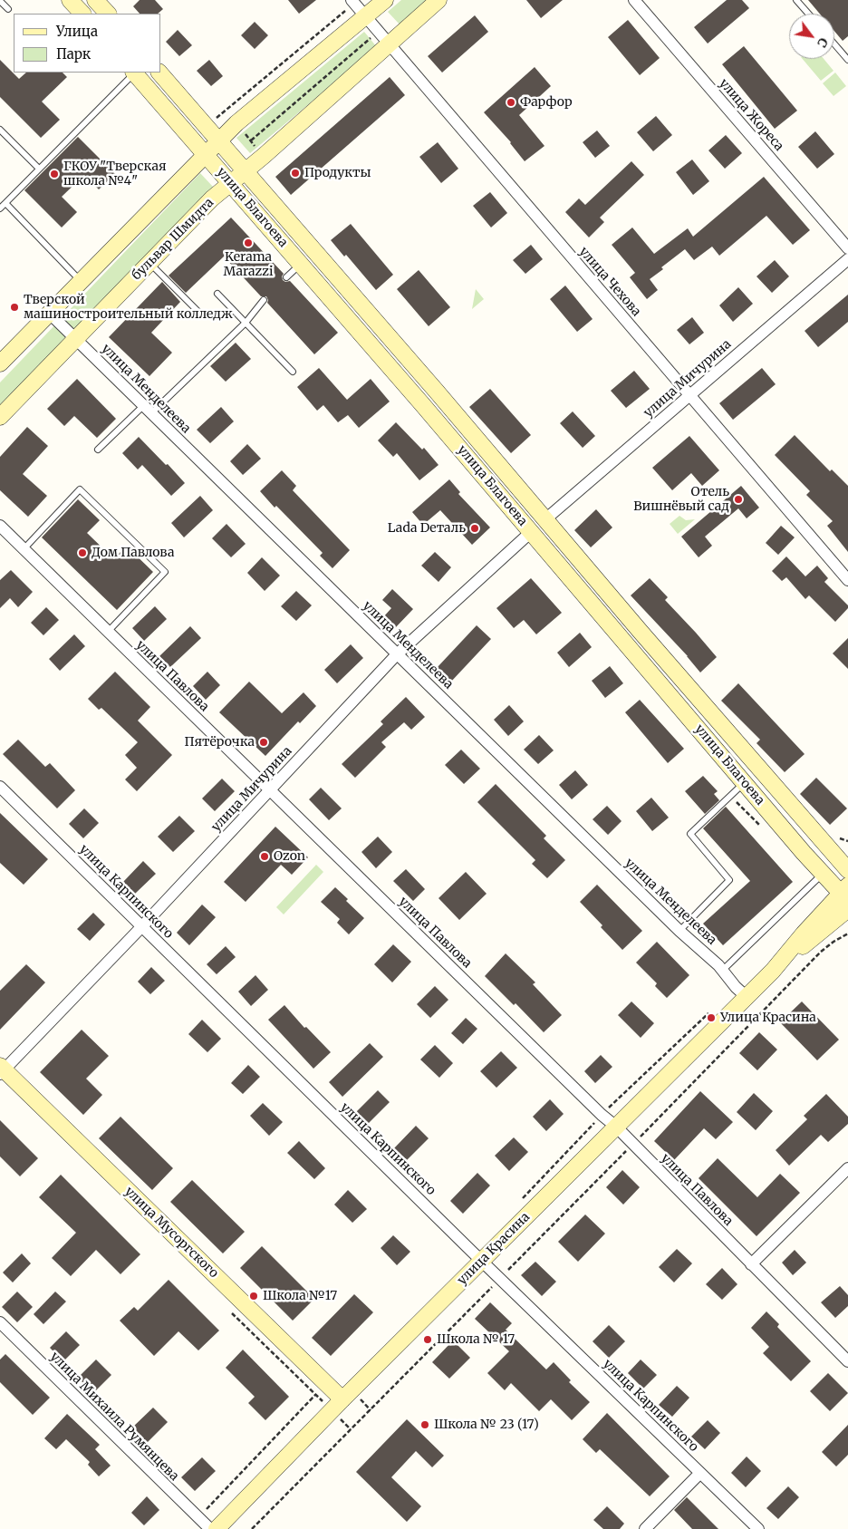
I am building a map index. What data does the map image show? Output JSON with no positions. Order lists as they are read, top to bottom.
{
  "streets": {
    "main road": [
      "улица Благоева",
      "бульвар Шмидта",
      "улица Мусоргского",
      "улица Красина"
    ],
    "street": [
      "улица Жореса",
      "улица Чехова",
      "улица Мичурина",
      "улица Менделеева",
      "улица Павлова",
      "улица Карпинского",
      "улица Михаила Румянцева"
    ]
  },
  "crossings": [
    ["улица Благоева", "бульвар Шмидта"],
    ["улица Благоева", "улица Мичурина"],
    ["улица Благоева", "улица Красина"],
    ["бульвар Шмидта", "улица Чехова"],
    ["бульвар Шмидта", "улица Менделеева"],
    ["улица Чехова", "улица Мичурина"],
    ["улица Мичурина", "улица Менделеева"],
    ["улица Мичурина", "улица Павлова"],
    ["улица Мичурина", "улица Карпинского"],
    ["улица Мичурина", "улица Мусоргского"],
    ["улица Менделеева", "улица Красина"],
    ["улица Павлова", "улица Красина"],
    ["улица Карпинского", "улица Красина"],
    ["улица Мусоргского", "улица Красина"]
  ],
  "places": [
    "Фарфор",
    "Продукты",
    "ГКОУ \"Тверская школа №4\"",
    "Kerama Marazzi",
    "Тверской машиностроительный колледж",
    "Отель Вишнёвый сад",
    "Lada Dеталь",
    "Дом Павлова",
    "Пятёрочка",
    "Ozon",
    "Улица Красина",
    "Школа №17",
    "Школа № 17",
    "Школа № 23 (17)"
  ],
  "legend": ["Улица", "Парк"],
  "north": "bottom right"
}
